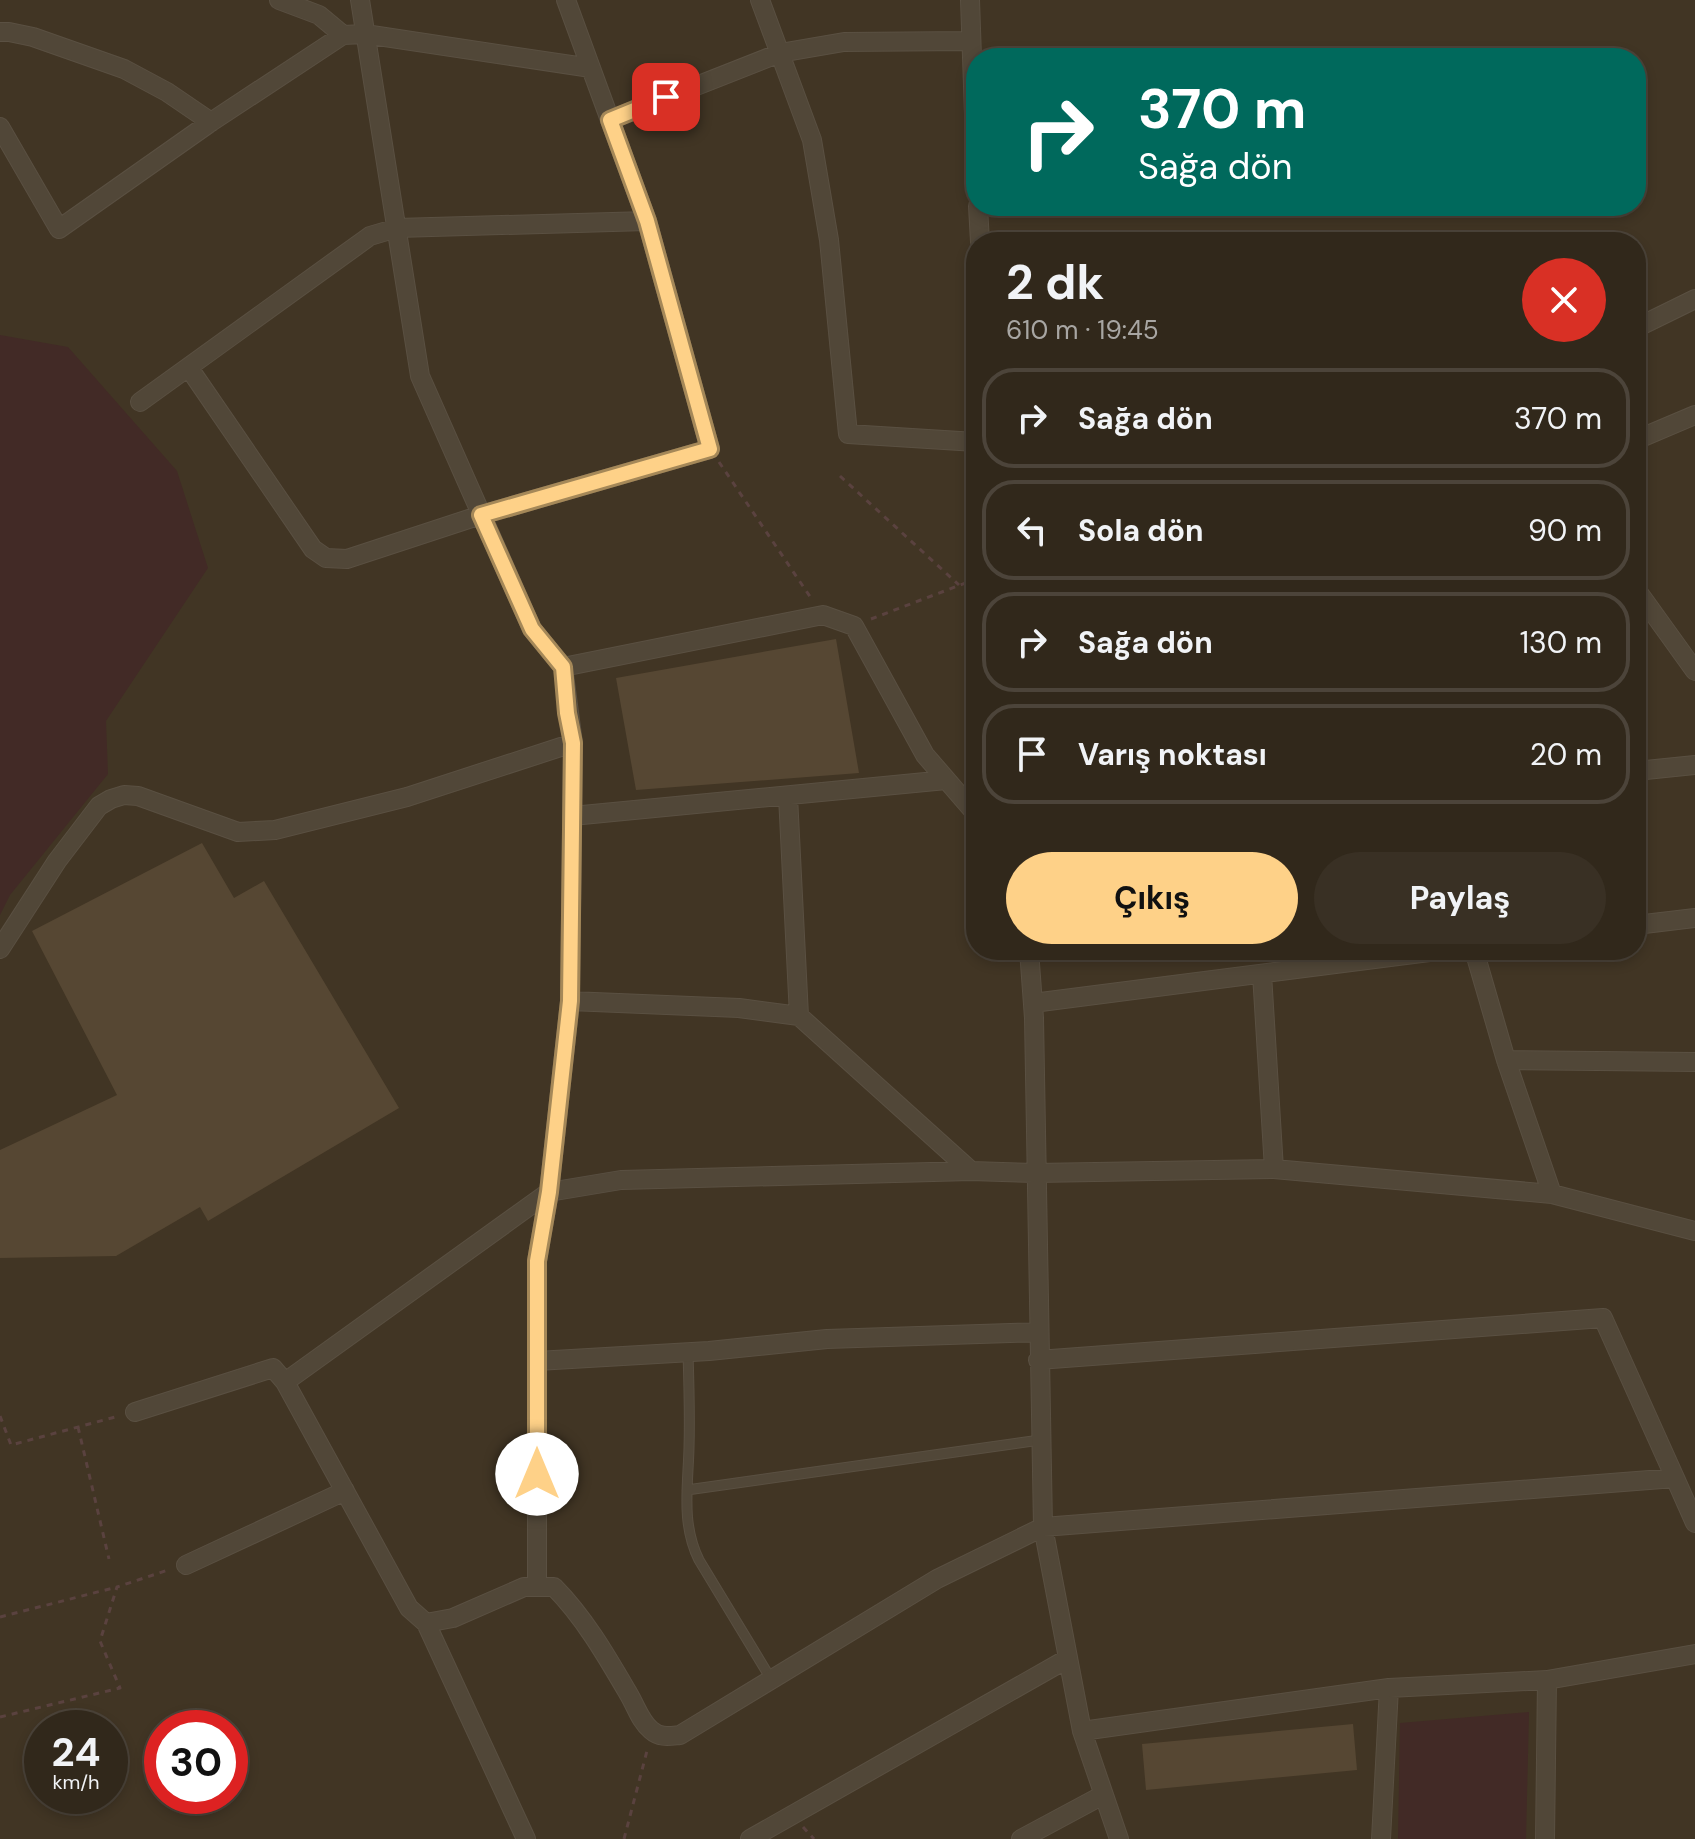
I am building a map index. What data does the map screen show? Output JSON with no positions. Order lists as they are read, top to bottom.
{
  "page": {
    "turn": ["370 m", "Sağa dön"],
    "heading": ["2 dk", "610 m · 19:45"],
    "list": [
      {
        "name": "Sağa dön",
        "value": "370 m"
      },
      {
        "name": "Sola dön",
        "value": "90 m"
      },
      {
        "name": "Sağa dön",
        "value": "130 m"
      },
      {
        "name": "Varış noktası",
        "value": "20 m"
      }
    ],
    "buttons": ["Çıkış", "Paylaş"],
    "speed": "24 km/h",
    "limit": "30"
  }
}
